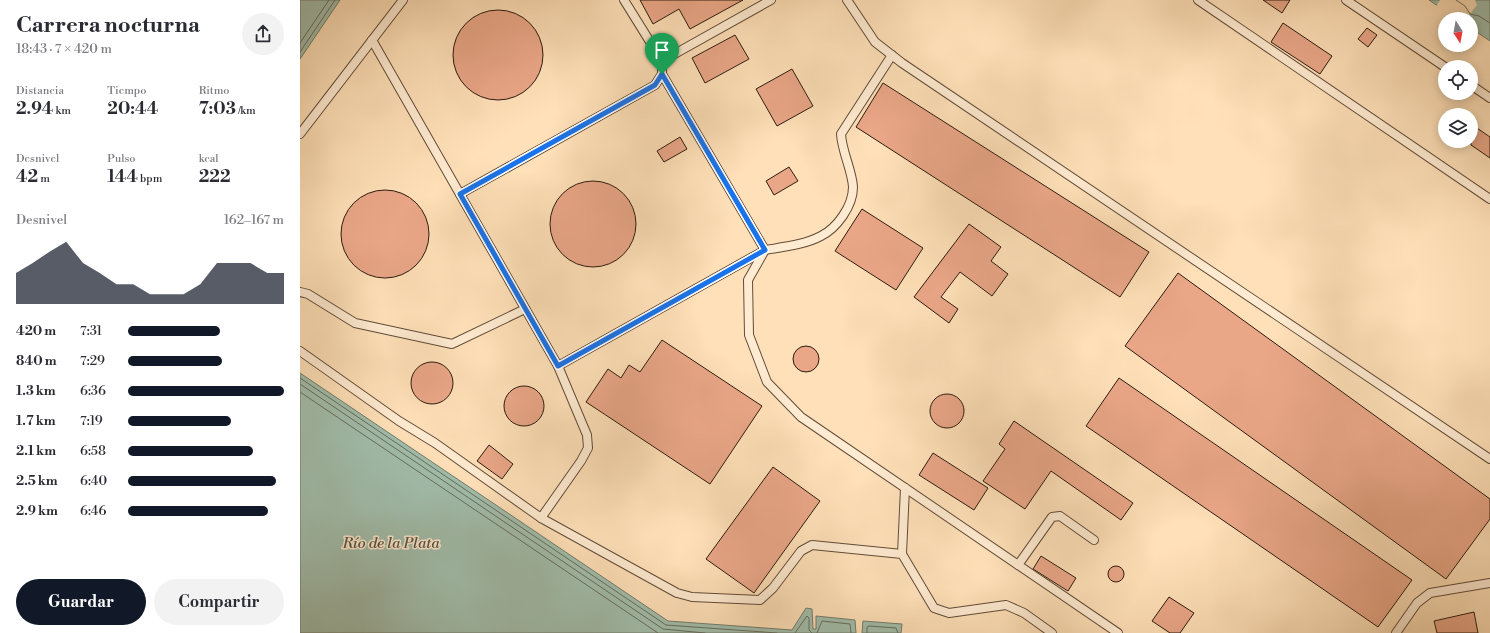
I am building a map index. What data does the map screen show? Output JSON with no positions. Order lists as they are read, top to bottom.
{
  "water": ["Río de la Plata"],
  "north": "bottom",
  "page": {
    "heading": ["Carrera nocturna", "18:43 · 7 × 420 m"],
    "stats": [
      ["Distancia", "2.94 km"],
      ["Tiempo", "20:44"],
      ["Ritmo", "7:03 /km"],
      ["Desnivel", "42 m"],
      ["Pulso", "144 bpm"],
      ["kcal", "222"]
    ],
    "chart": ["Desnivel", "162–167 m"],
    "list": [
      {
        "name": "420 m",
        "note": "7:31"
      },
      {
        "name": "840 m",
        "note": "7:29"
      },
      {
        "name": "1.3 km",
        "note": "6:36"
      },
      {
        "name": "1.7 km",
        "note": "7:19"
      },
      {
        "name": "2.1 km",
        "note": "6:58"
      },
      {
        "name": "2.5 km",
        "note": "6:40"
      },
      {
        "name": "2.9 km",
        "note": "6:46"
      }
    ],
    "buttons": ["Guardar", "Compartir"]
  }
}
